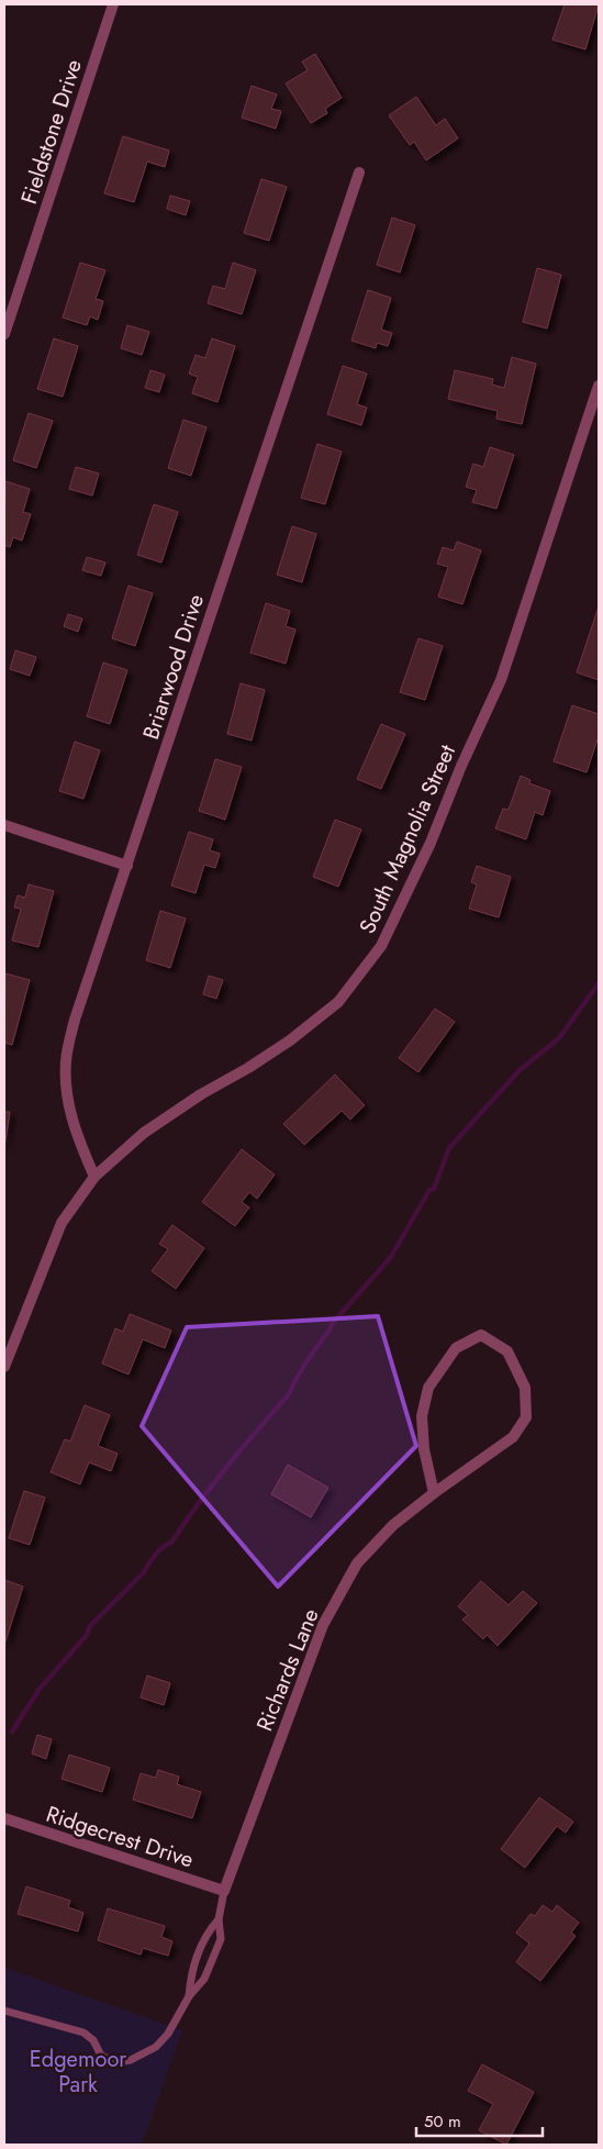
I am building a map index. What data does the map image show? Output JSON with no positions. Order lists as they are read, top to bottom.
{
  "streets": {
    "street": [
      "Fieldstone Drive",
      "Briarwood Drive",
      "South Magnolia Street",
      "Richards Lane",
      "Ridgecrest Drive"
    ]
  },
  "crossings": [
    ["Briarwood Drive", "South Magnolia Street"],
    ["Richards Lane", "Ridgecrest Drive"]
  ],
  "parks": ["Edgemoor Park"],
  "scale_bar": "50 m"
}
